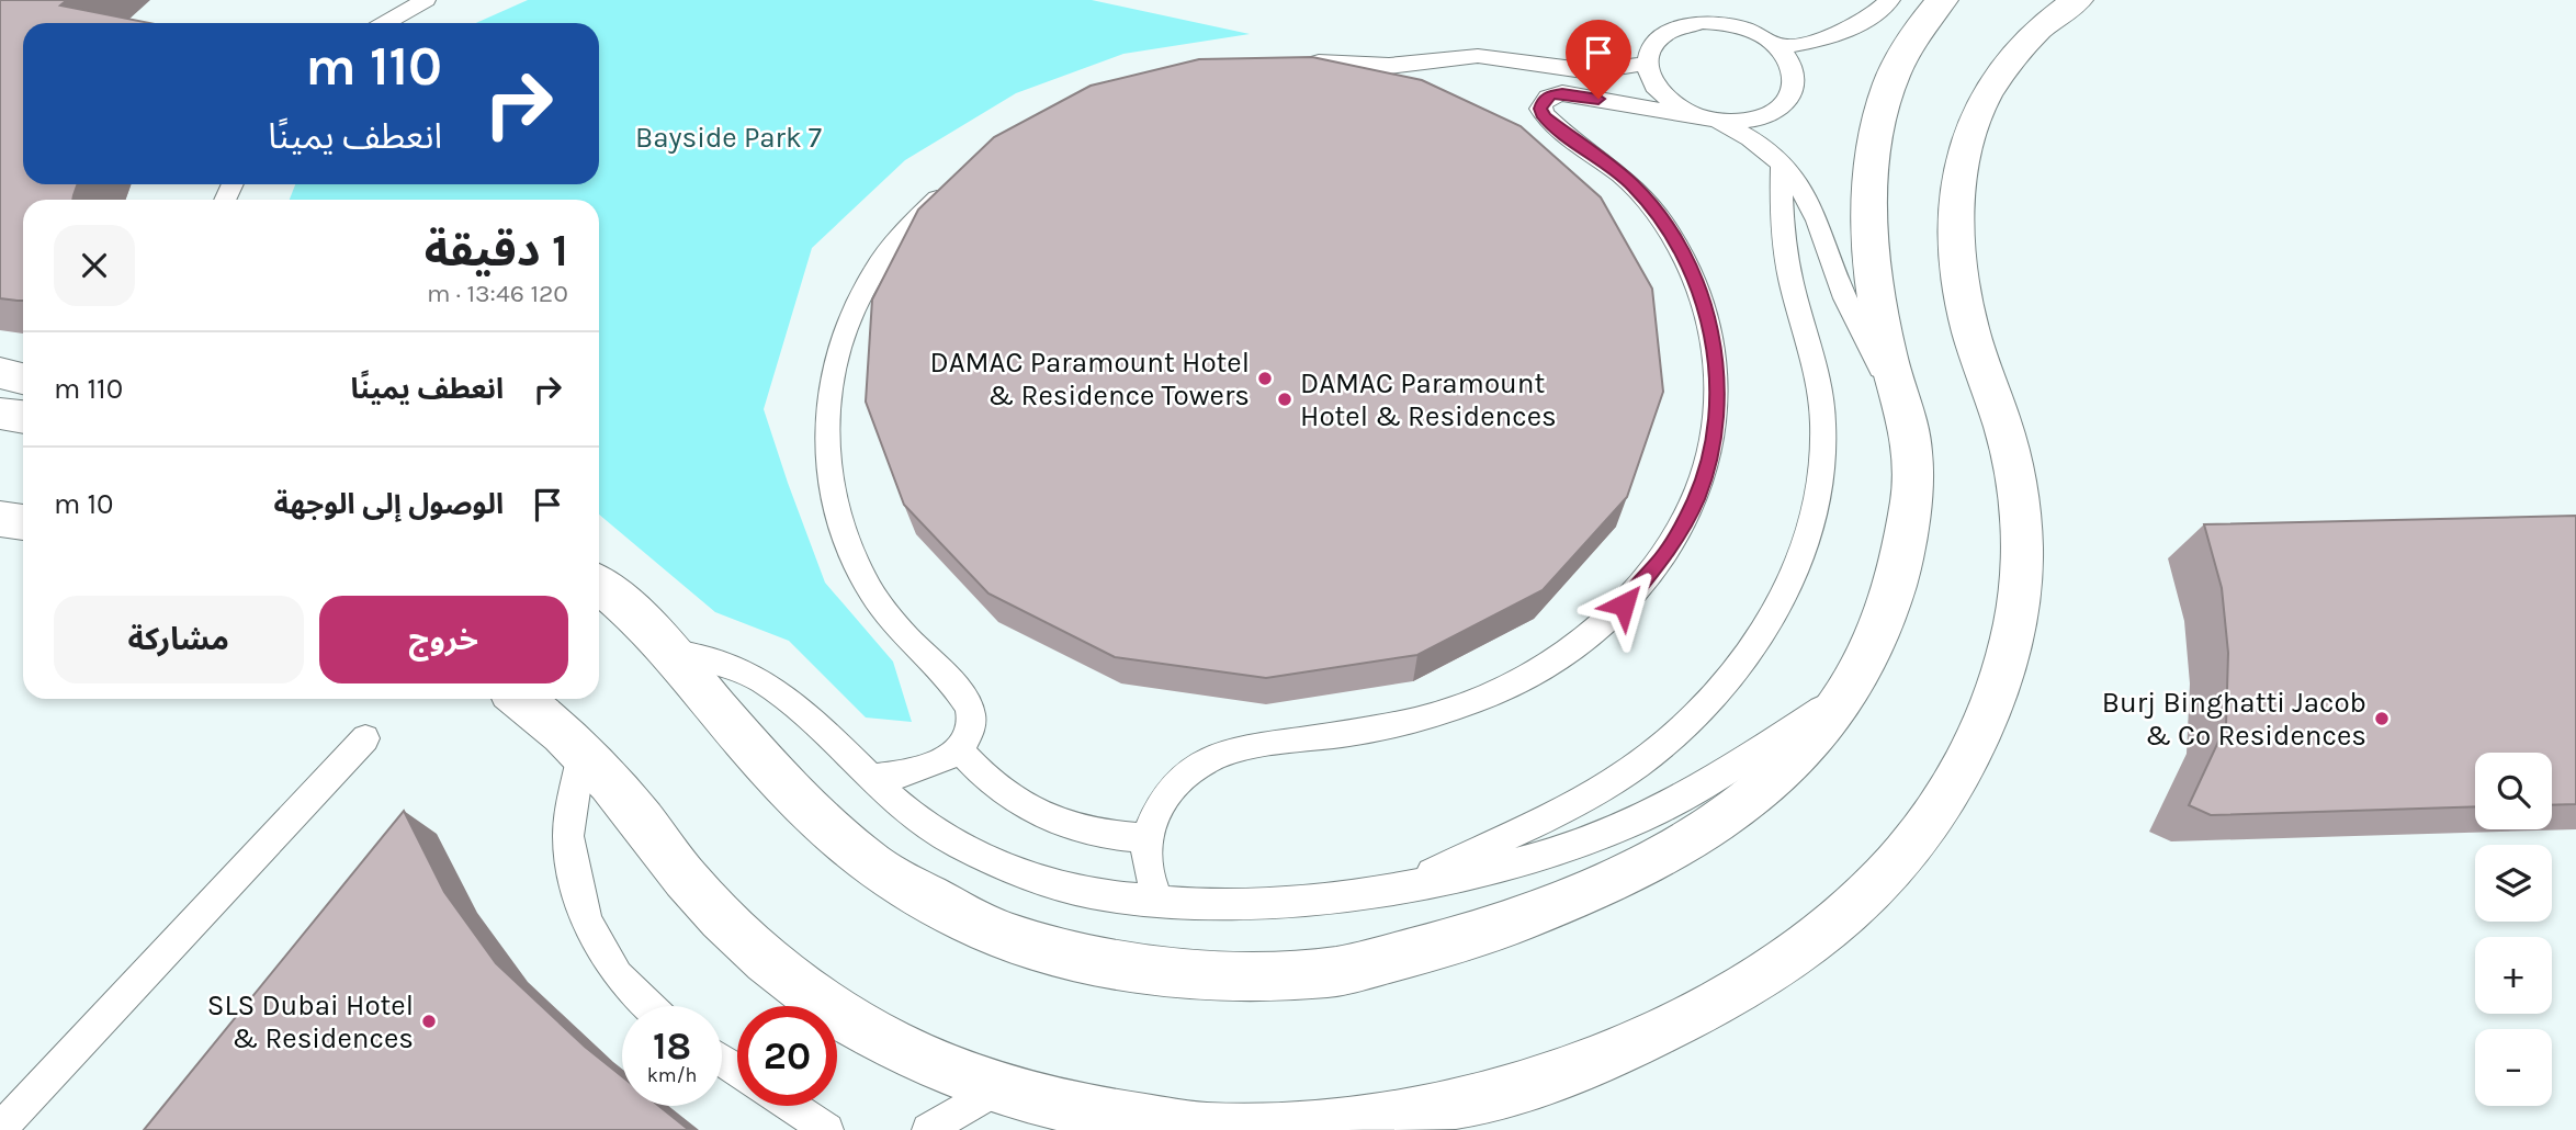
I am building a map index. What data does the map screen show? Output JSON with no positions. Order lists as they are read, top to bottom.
{
  "parks": ["Bayside Park 7"],
  "places": [
    "DAMAC Paramount Hotel & Residence Towers",
    "DAMAC Paramount Hotel & Residences",
    "Burj Binghatti Jacob & Co Residences",
    "SLS Dubai Hotel & Residences"
  ],
  "page": {
    "turn": ["110 m", "انعطف يمينًا"],
    "heading": ["1 دقيقة", "120 m · 13:46"],
    "list": [
      {
        "name": "انعطف يمينًا",
        "value": "110 m"
      },
      {
        "name": "الوصول إلى الوجهة",
        "value": "10 m"
      }
    ],
    "buttons": ["خروج", "مشاركة"],
    "map_buttons": ["+", "−"],
    "speed": "18 km/h",
    "limit": "20"
  }
}
